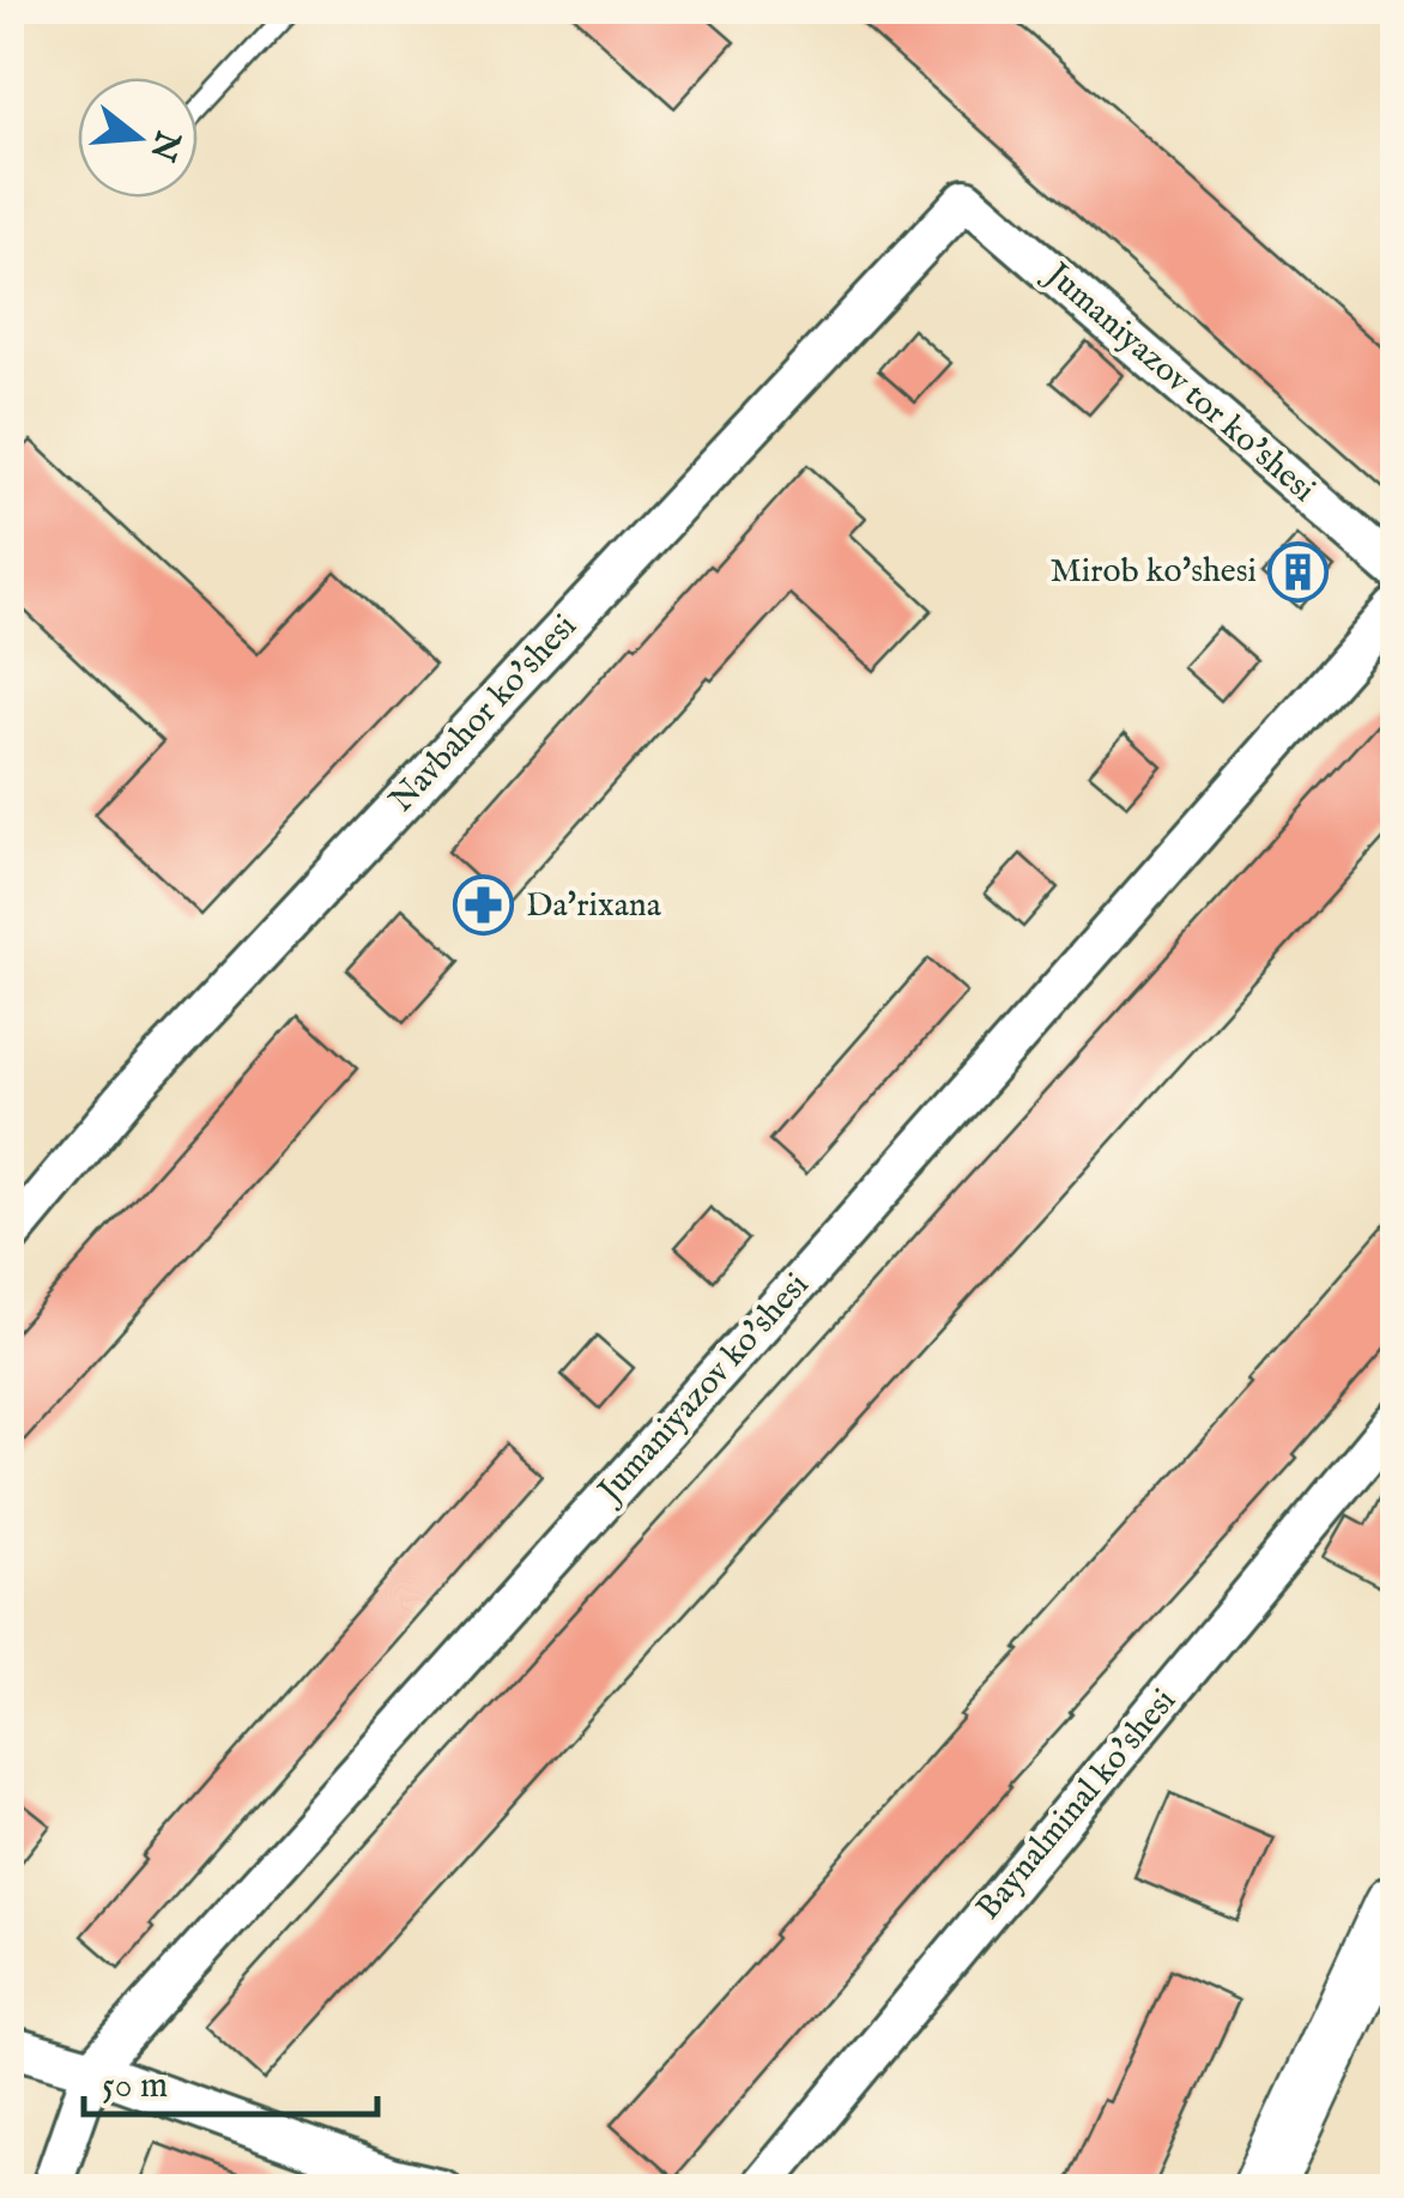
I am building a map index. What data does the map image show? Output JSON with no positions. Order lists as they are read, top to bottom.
{
  "streets": {
    "street": [
      "Jumaniyazov tor ko'shesi",
      "Navbahor ko'shesi",
      "Jumaniyazov ko'shesi",
      "Baynalminal ko'shesi"
    ]
  },
  "crossings": [
    ["Jumaniyazov tor ko'shesi", "Navbahor ko'shesi"]
  ],
  "places": {
    "building": ["Mirob ko'shesi"],
    "pharmacy": ["Da'rixana"]
  },
  "scale_bar": "50 m",
  "north": "right"
}
